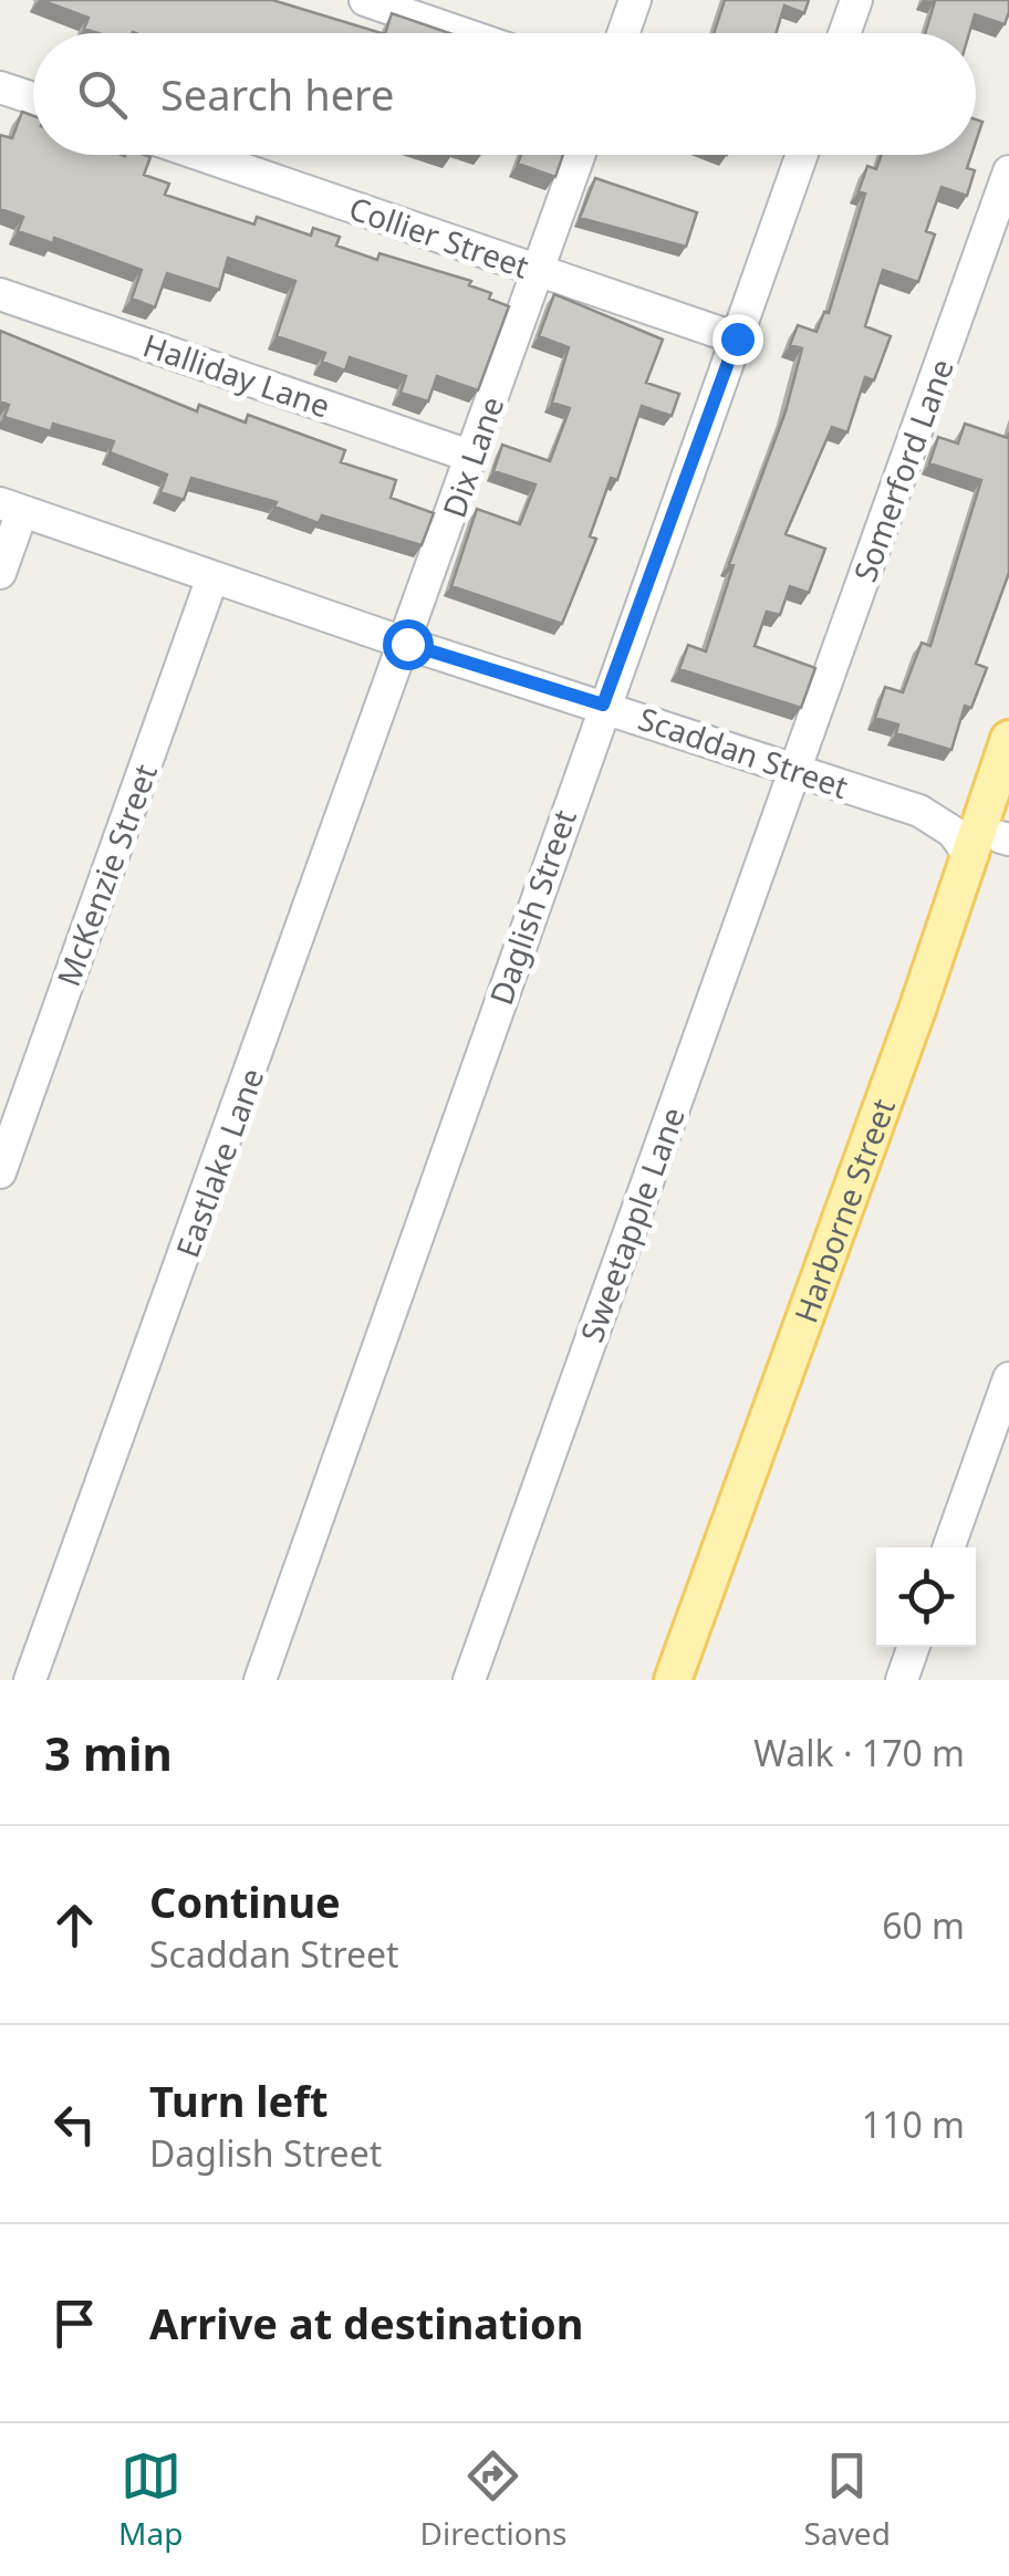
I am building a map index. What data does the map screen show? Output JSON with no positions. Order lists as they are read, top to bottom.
{
  "streets": {
    "main road": ["Harborne Street"],
    "street": [
      "Collier Street",
      "Halliday Lane",
      "Dix Lane",
      "Somerford Lane",
      "Scaddan Street",
      "McKenzie Street",
      "Daglish Street",
      "Eastlake Lane",
      "Sweetapple Lane"
    ]
  },
  "crossings": [
    ["Collier Street", "Dix Lane"],
    ["Collier Street", "Daglish Street"],
    ["Halliday Lane", "Dix Lane"],
    ["Dix Lane", "Scaddan Street"],
    ["Dix Lane", "Eastlake Lane"],
    ["Somerford Lane", "Scaddan Street"],
    ["Somerford Lane", "Sweetapple Lane"],
    ["Scaddan Street", "McKenzie Street"],
    ["Scaddan Street", "Daglish Street"],
    ["Scaddan Street", "Eastlake Lane"],
    ["Scaddan Street", "Harborne Street"],
    ["Scaddan Street", "Sweetapple Lane"]
  ],
  "page": {
    "search": "Search here",
    "heading": ["3 min", "Walk · 170 m"],
    "list": [
      ["Continue", "Scaddan Street", "60 m"],
      ["Turn left", "Daglish Street", "110 m"],
      "Arrive at destination"
    ],
    "nav": ["Map", "Directions", "Saved"]
  }
}
